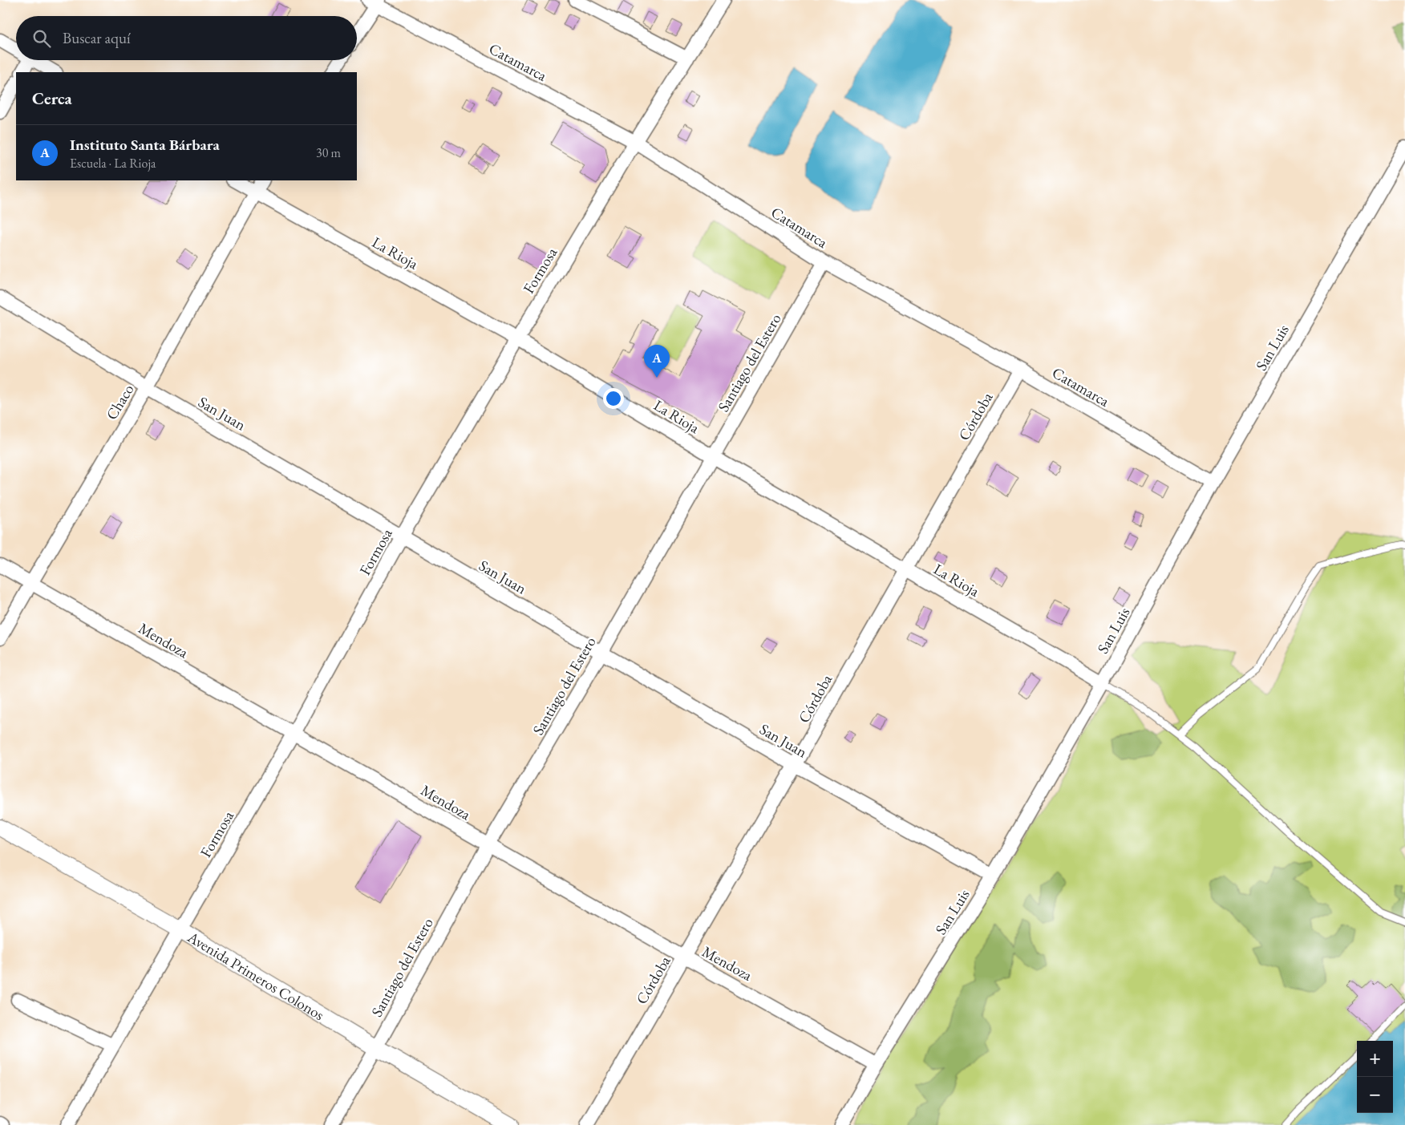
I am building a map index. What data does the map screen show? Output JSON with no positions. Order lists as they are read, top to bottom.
{
  "streets": {
    "street": [
      "Catamarca",
      "La Rioja",
      "Formosa",
      "San Luis",
      "Santiago del Estero",
      "Chaco",
      "San Juan",
      "Córdoba",
      "Mendoza",
      "Avenida Primeros Colonos"
    ]
  },
  "crossings": [
    ["Catamarca", "Formosa"],
    ["Catamarca", "San Luis"],
    ["Catamarca", "Santiago del Estero"],
    ["Catamarca", "Córdoba"],
    ["La Rioja", "Formosa"],
    ["La Rioja", "San Luis"],
    ["La Rioja", "Santiago del Estero"],
    ["La Rioja", "Chaco"],
    ["La Rioja", "Córdoba"],
    ["Formosa", "San Juan"],
    ["Formosa", "Mendoza"],
    ["Formosa", "Avenida Primeros Colonos"],
    ["San Luis", "San Juan"],
    ["San Luis", "Mendoza"],
    ["Santiago del Estero", "San Juan"],
    ["Santiago del Estero", "Mendoza"],
    ["Santiago del Estero", "Avenida Primeros Colonos"],
    ["Chaco", "San Juan"],
    ["Chaco", "Mendoza"],
    ["San Juan", "Córdoba"],
    ["Córdoba", "Mendoza"]
  ],
  "page": {
    "search": "Buscar aquí",
    "heading": "Cerca",
    "list": [
      {
        "mark": "A",
        "name": "Instituto Santa Bárbara",
        "note": "Escuela · La Rioja",
        "value": "30 m"
      }
    ],
    "pins": "A",
    "map_buttons": ["+", "−"]
  }
}
